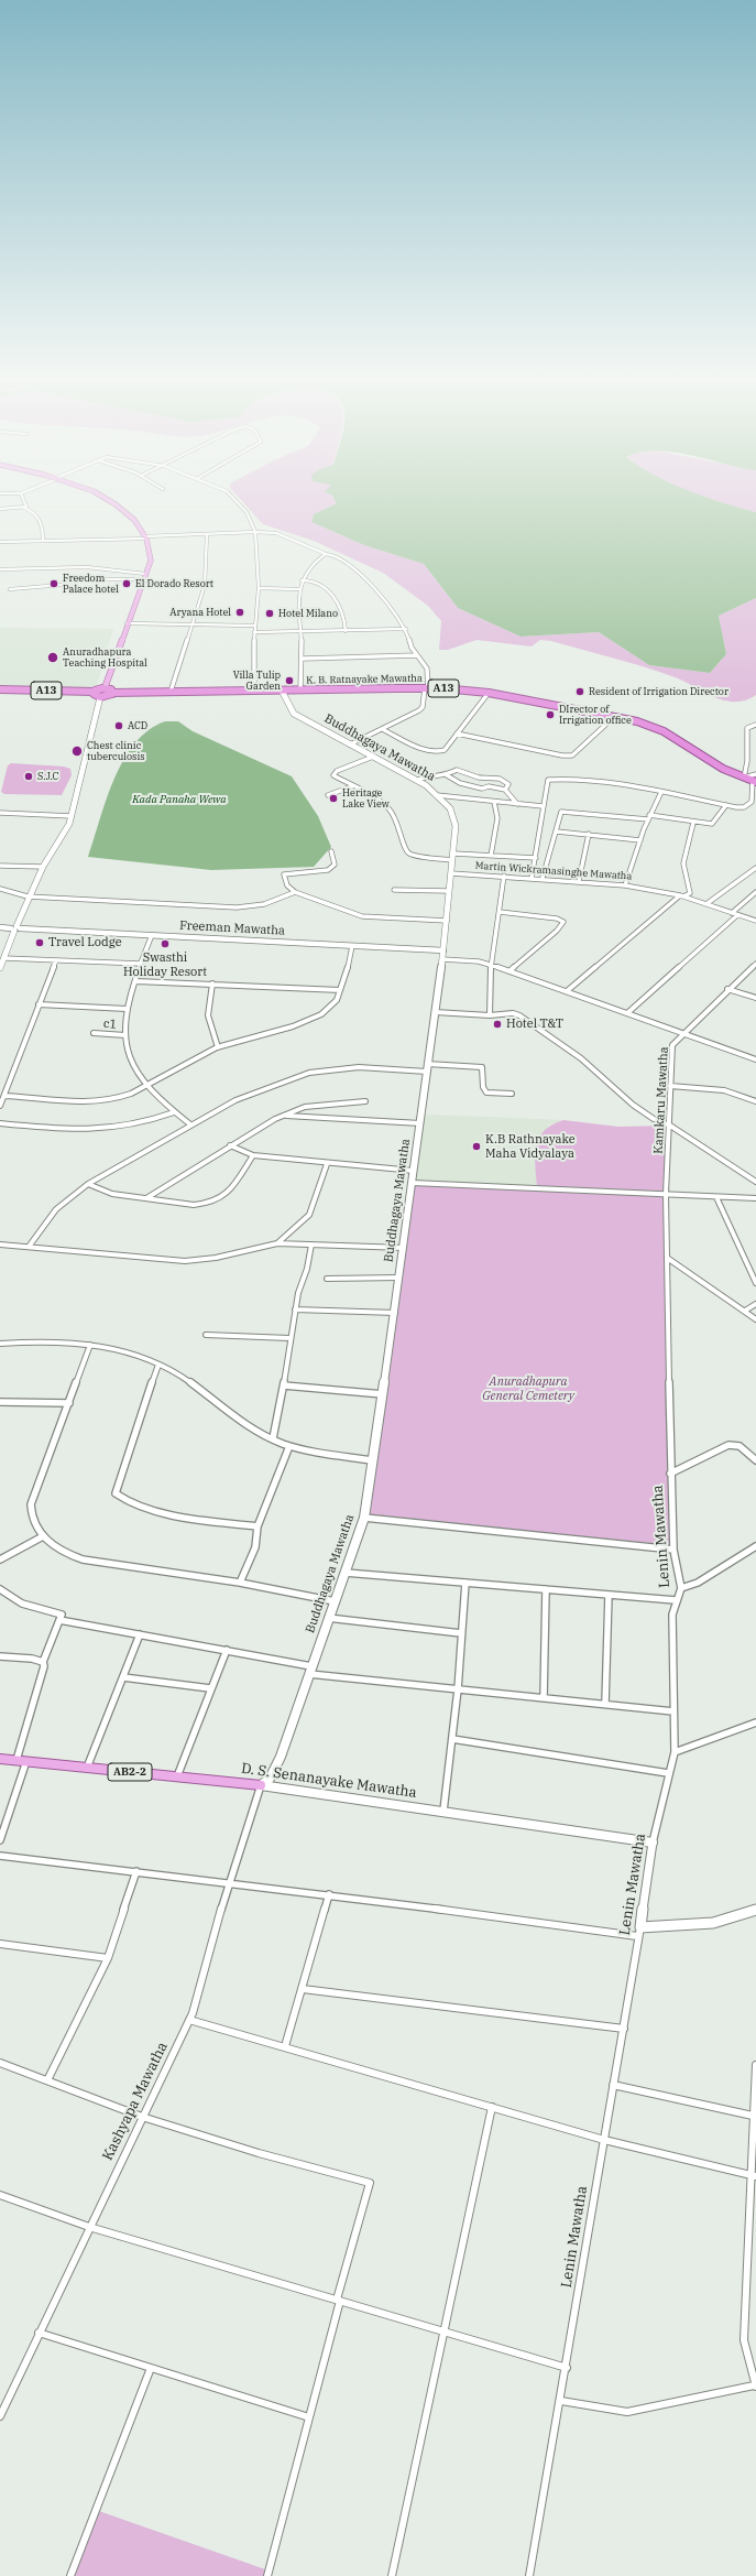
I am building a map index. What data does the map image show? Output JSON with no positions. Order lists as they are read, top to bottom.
{
  "streets": {
    "highway": ["K. B. Ratnayake Mawatha", "A13"],
    "main road": ["Buddhagaya Mawatha", "AB2-2", "D. S. Senanayake Mawatha"],
    "street": [
      "Martin Wickramasinghe Mawatha",
      "Freeman Mawatha",
      "c1",
      "Kamkaru Mawatha",
      "Lenin Mawatha",
      "Kashyapa Mawatha"
    ]
  },
  "crossings": [
    ["K. B. Ratnayake Mawatha", "Buddhagaya Mawatha"],
    ["Buddhagaya Mawatha", "Martin Wickramasinghe Mawatha"],
    ["Buddhagaya Mawatha", "Freeman Mawatha"],
    ["Buddhagaya Mawatha", "D. S. Senanayake Mawatha"],
    ["Buddhagaya Mawatha", "Kashyapa Mawatha"],
    ["Kamkaru Mawatha", "Lenin Mawatha"],
    ["Lenin Mawatha", "D. S. Senanayake Mawatha"],
    ["D. S. Senanayake Mawatha", "Kashyapa Mawatha"]
  ],
  "water": ["Kada Panaha Wewa"],
  "parks": ["Anuradhapura General Cemetery"],
  "places": [
    "Freedom Palace hotel",
    "El Dorado Resort",
    "Aryana Hotel",
    "Hotel Milano",
    "Anuradhapura Teaching Hospital",
    "Villa Tulip Garden",
    "Resident of Irrigation Director",
    "DIrector of Irrigation office",
    "ACD",
    "Chest clinic tuberculosis",
    "S.J.C",
    "Heritage Lake View",
    "Travel Lodge",
    "Swasthi Holiday Resort",
    "Hotel T&T",
    "K.B Rathnayake Maha Vidyalaya"
  ]
}
